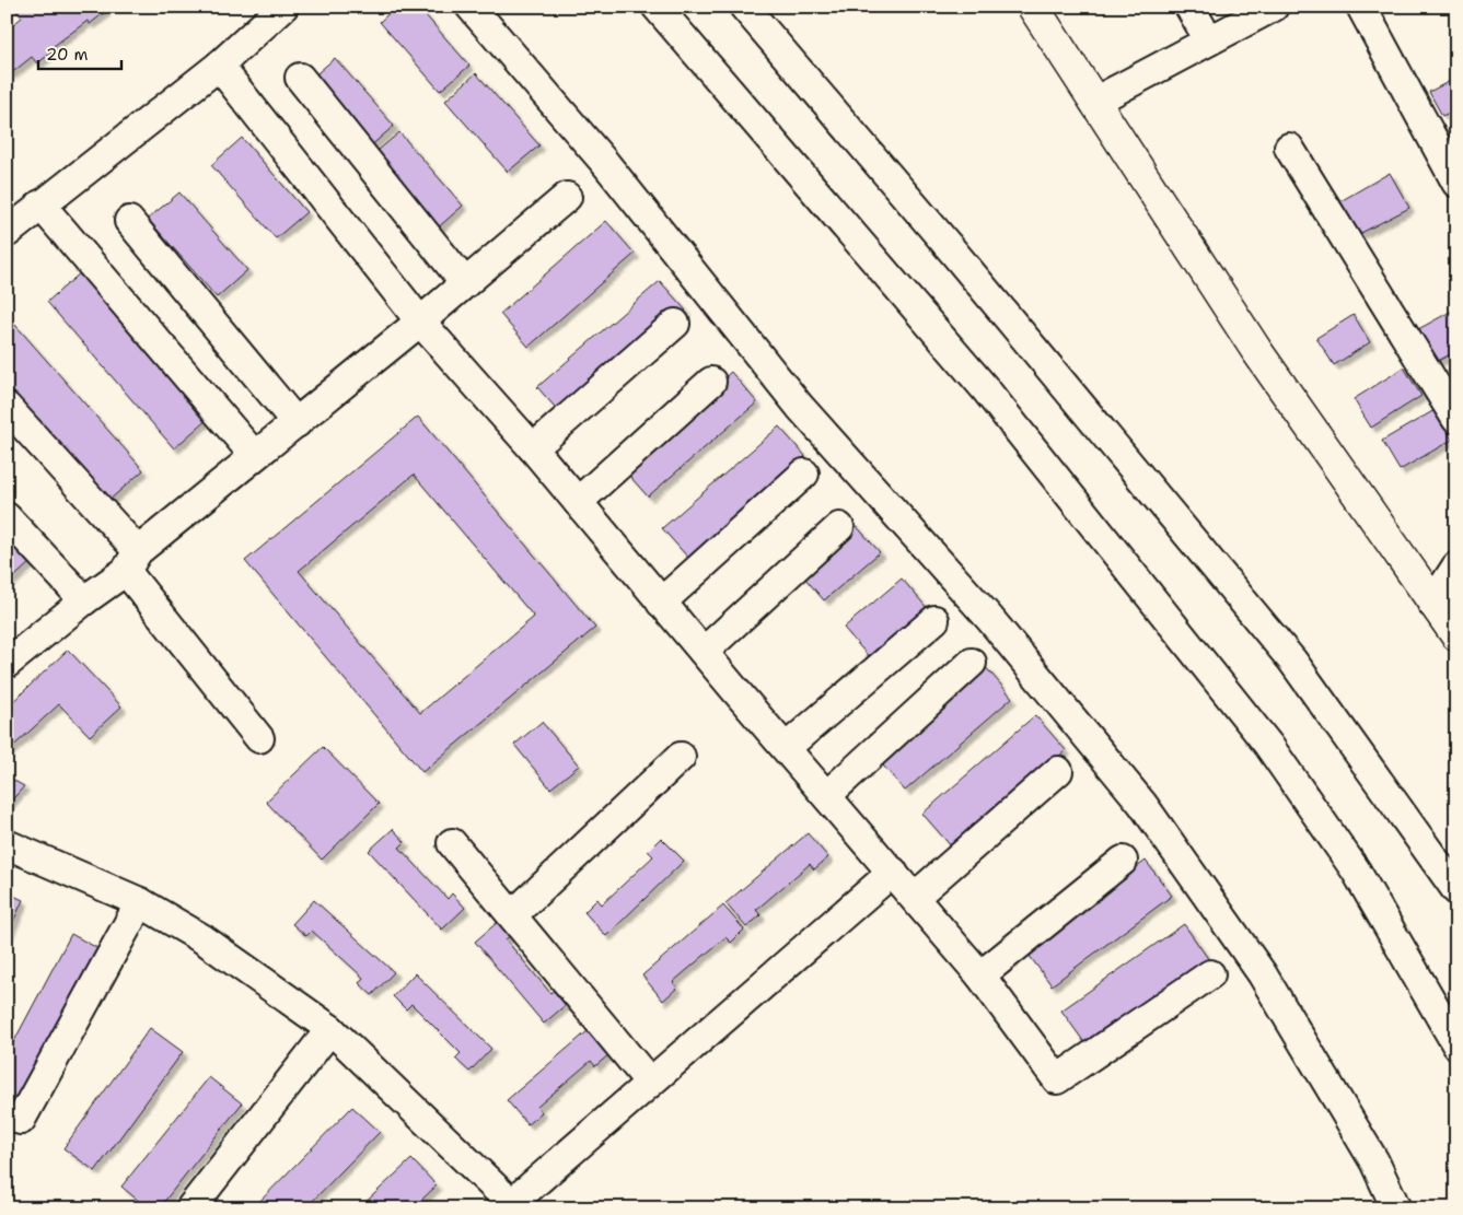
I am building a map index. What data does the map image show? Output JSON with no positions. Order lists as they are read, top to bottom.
{
  "scale_bar": "20 m"
}
